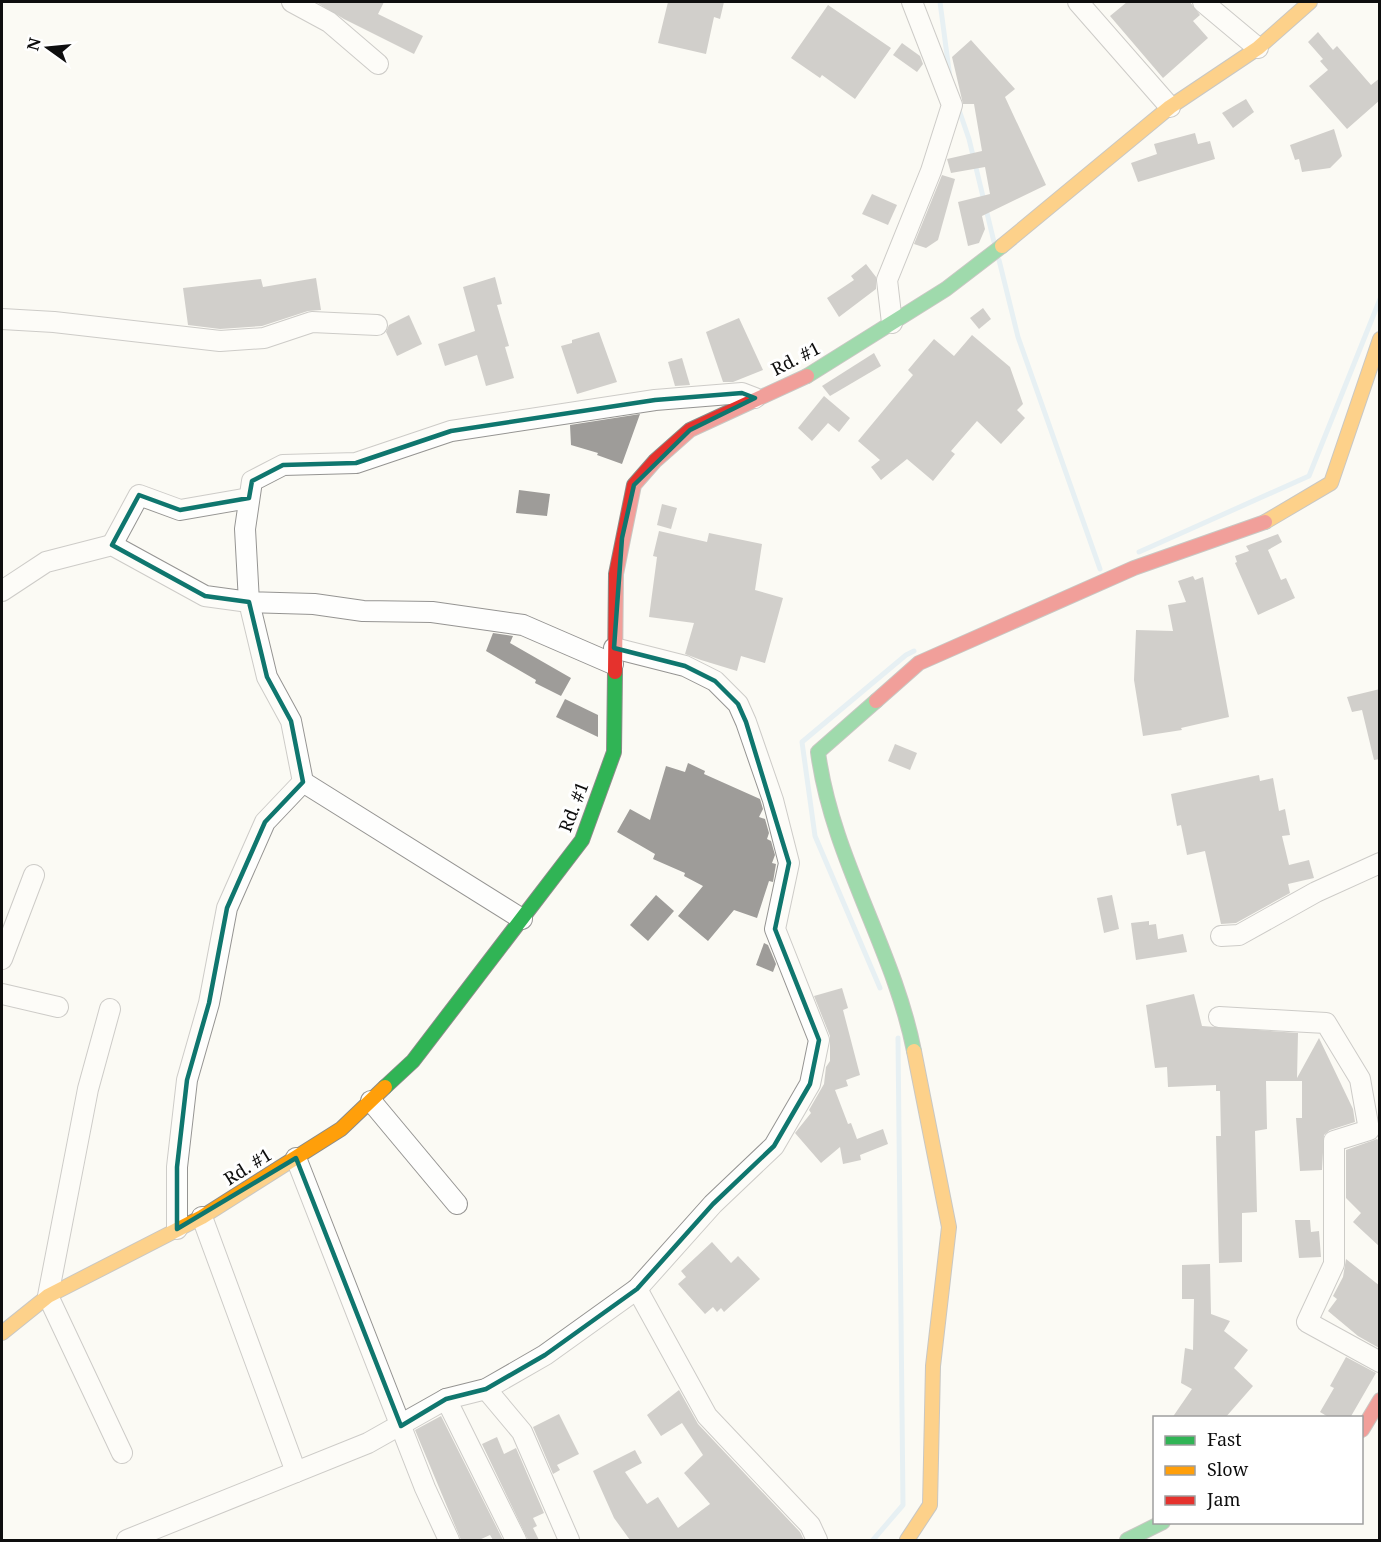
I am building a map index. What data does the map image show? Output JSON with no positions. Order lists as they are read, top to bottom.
{
  "streets": {
    "main road": ["Rd. #1"]
  },
  "legend": ["Fast", "Slow", "Jam"],
  "north": "left"
}
